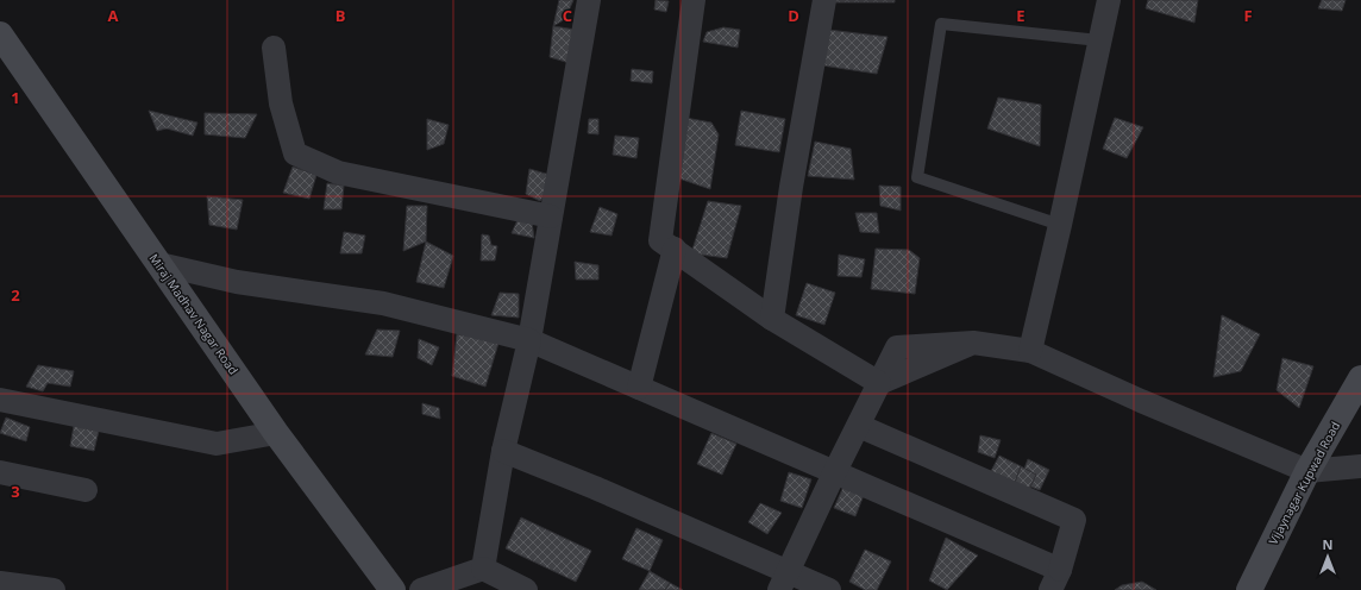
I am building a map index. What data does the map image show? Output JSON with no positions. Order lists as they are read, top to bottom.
{
  "streets": {
    "street": ["Miraj Madhav Nagar Road", "Vijaynagar Kupwad Road"]
  },
  "north": "top",
  "grid": {
    "columns": [
      "A",
      "B",
      "C",
      "D",
      "E",
      "F"
    ],
    "rows": ["1", "2", "3"]
  }
}
